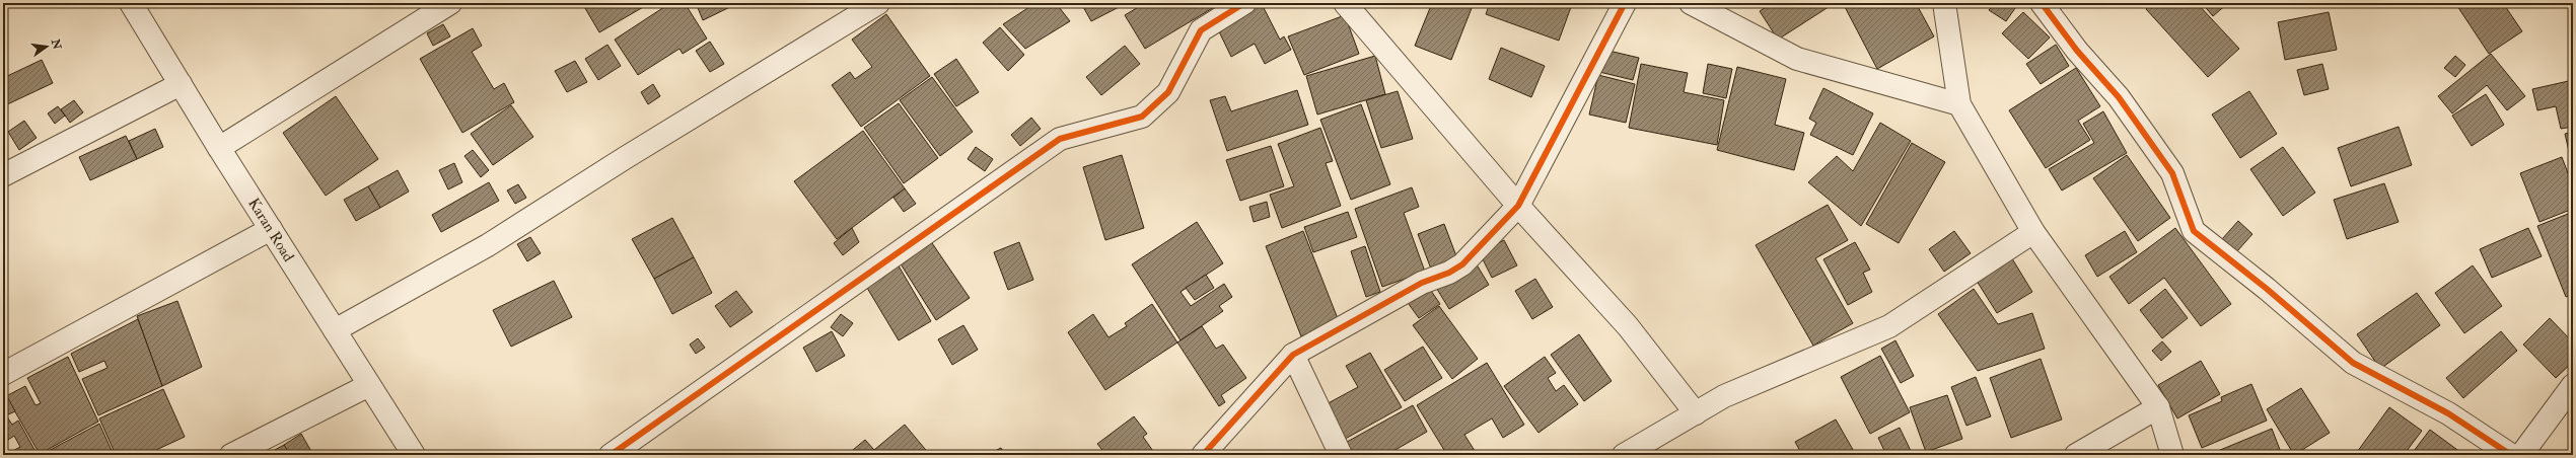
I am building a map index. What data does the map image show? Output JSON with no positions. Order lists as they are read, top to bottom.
{
  "streets": {
    "street": ["Karan Road"]
  },
  "north": "right"
}
